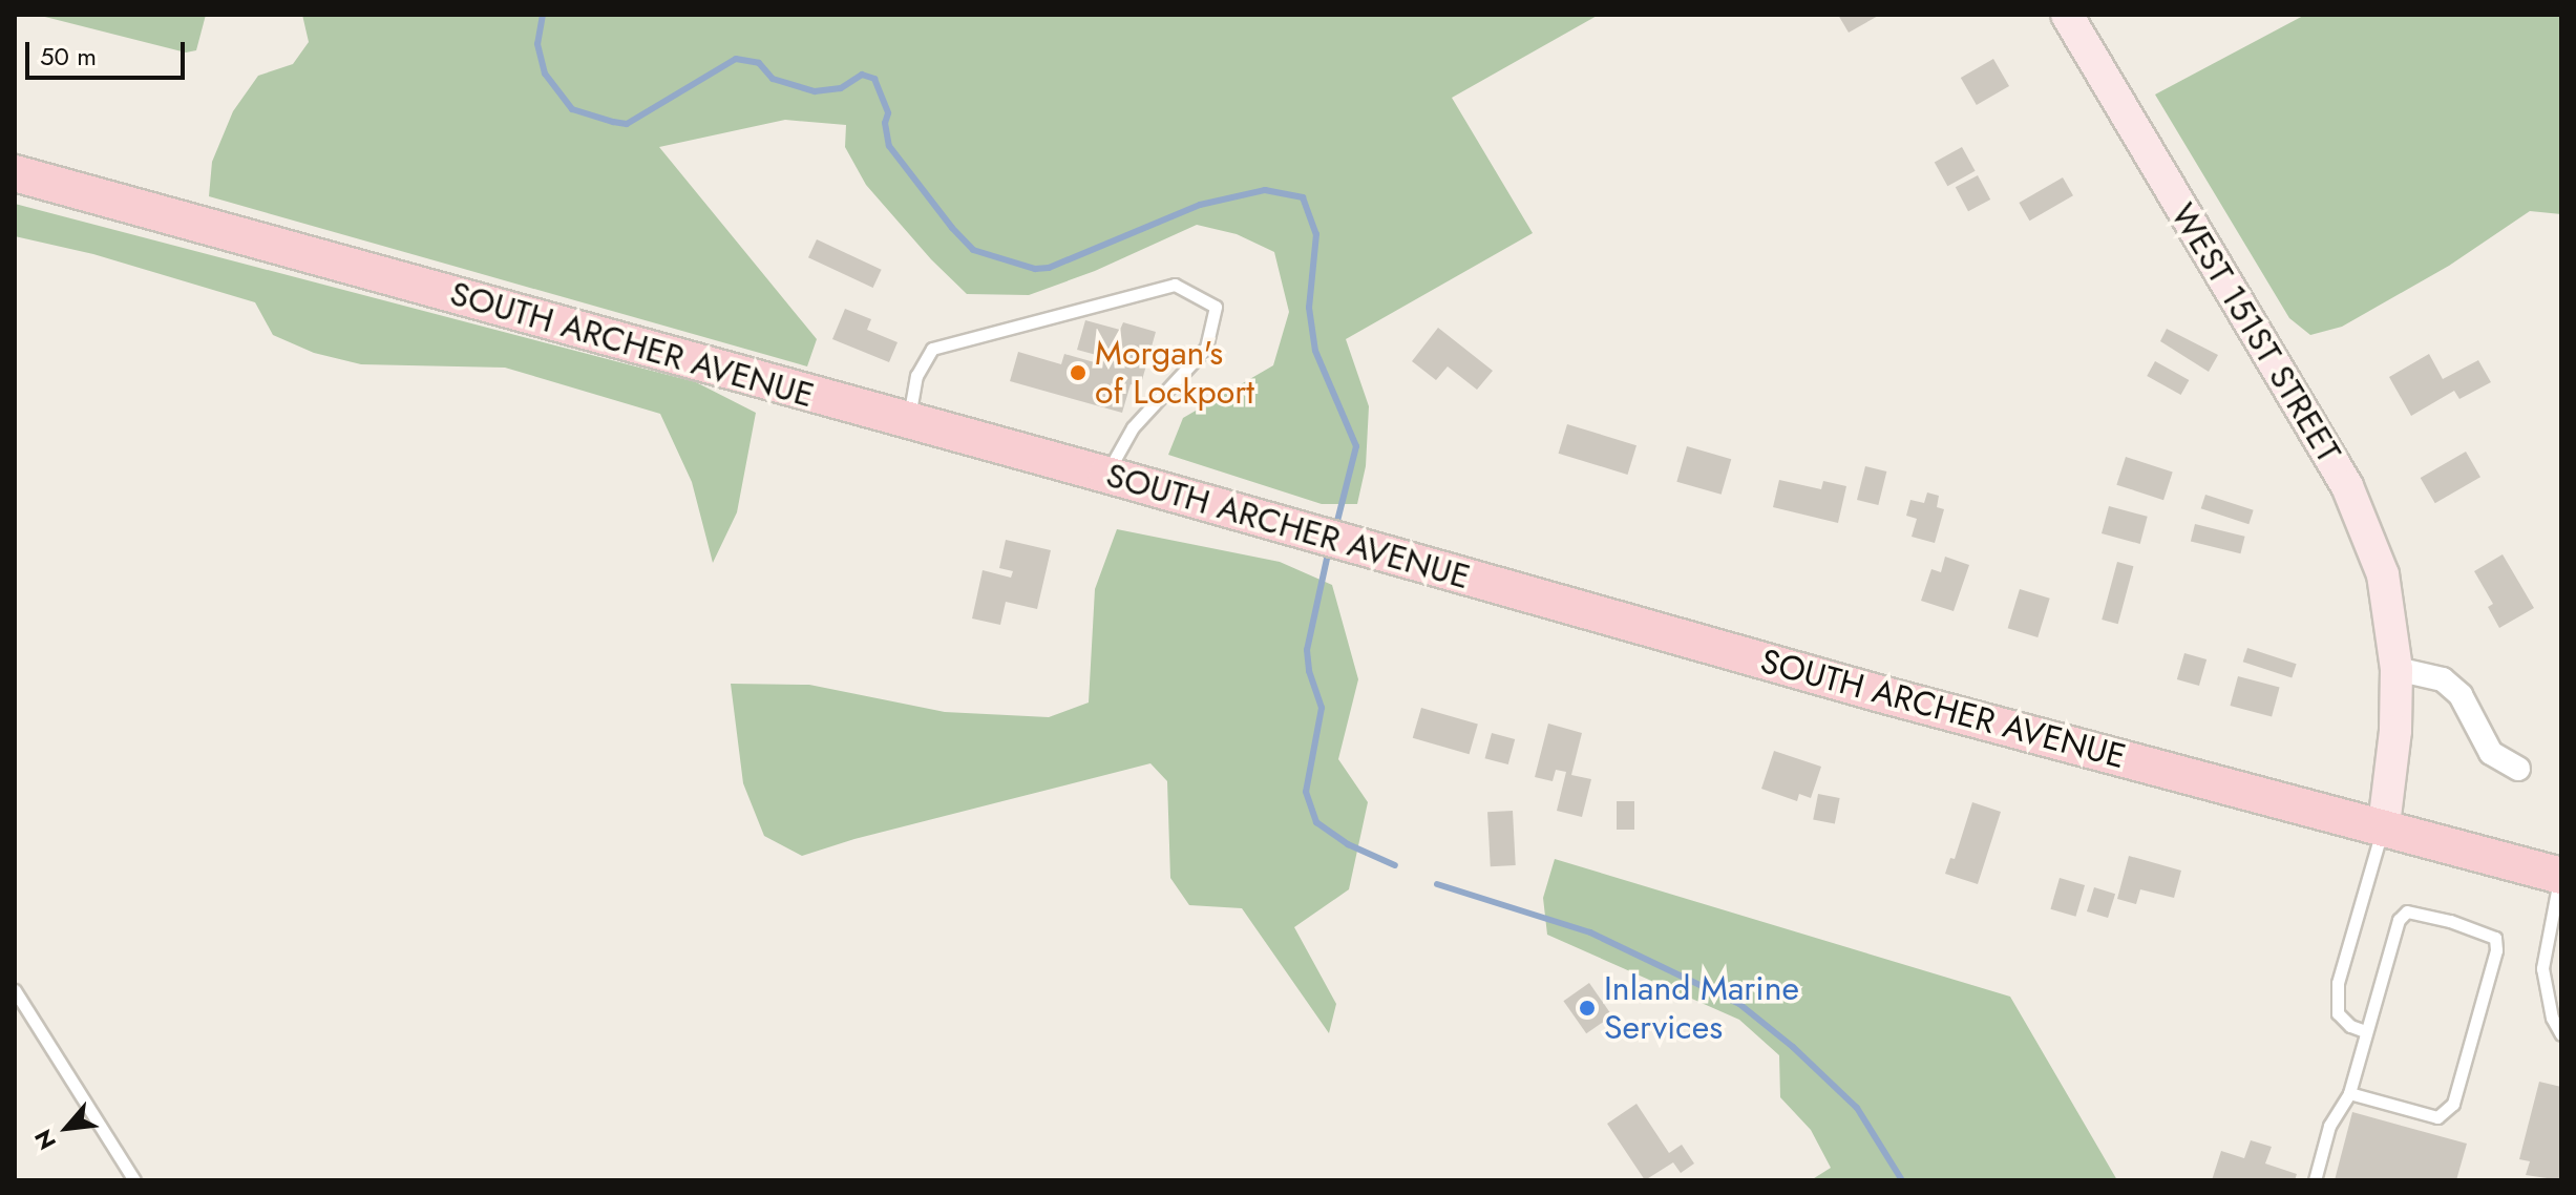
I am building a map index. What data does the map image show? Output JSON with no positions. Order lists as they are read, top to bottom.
{
  "streets": {
    "main road": ["SOUTH ARCHER AVENUE"],
    "street": ["WEST 151ST STREET"]
  },
  "crossings": [
    ["WEST 151ST STREET", "SOUTH ARCHER AVENUE"]
  ],
  "places": ["Morgan's of Lockport", "Inland Marine Services"],
  "scale_bar": "50 m",
  "north": "bottom left"
}
